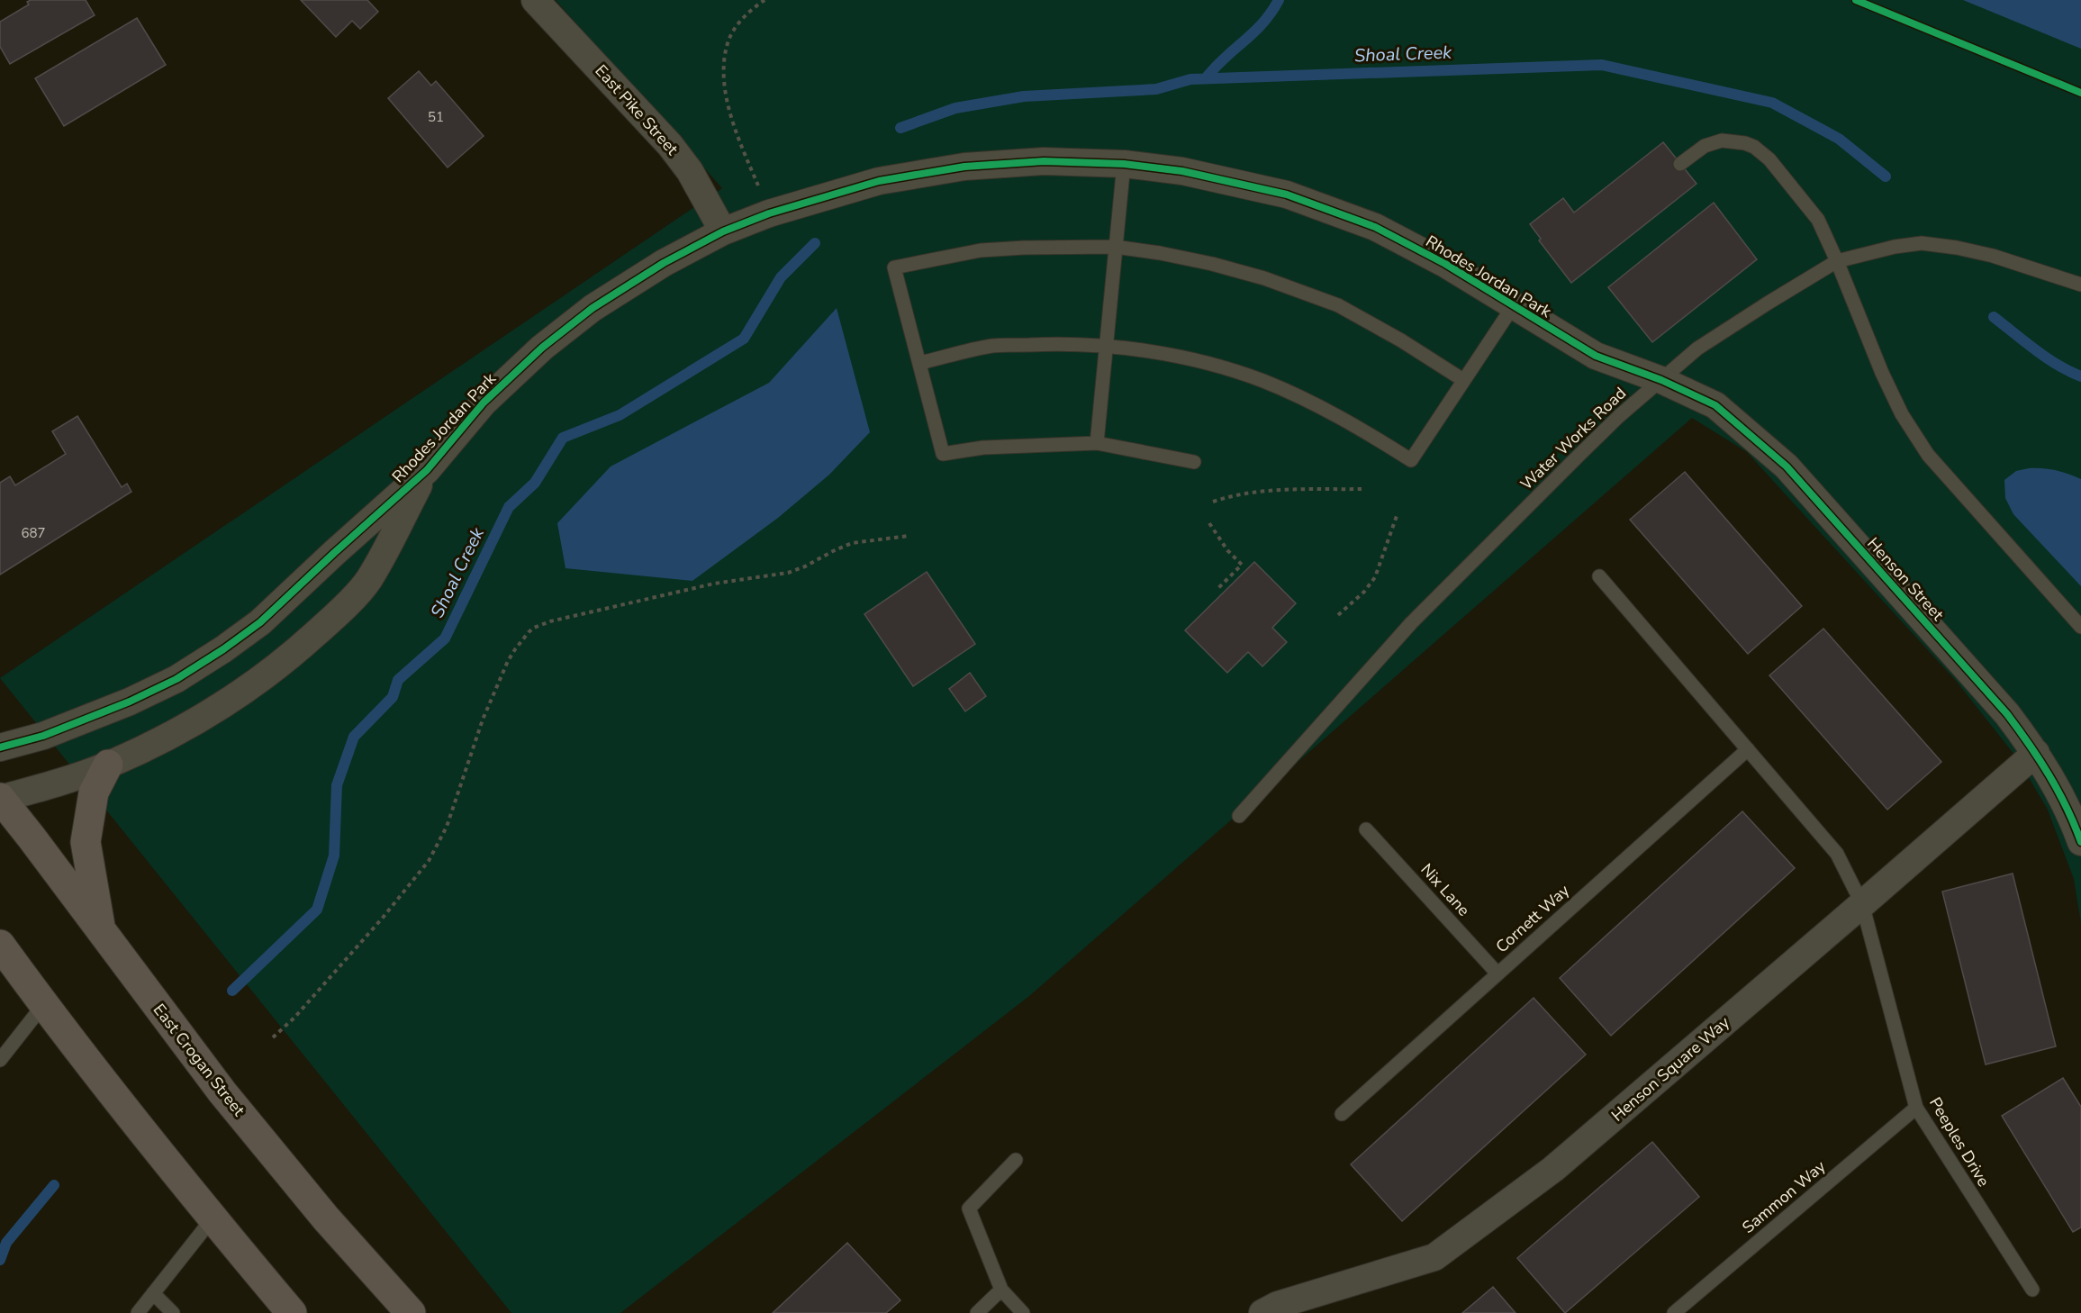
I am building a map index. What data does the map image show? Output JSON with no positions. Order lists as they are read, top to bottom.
{
  "streets": {
    "main road": ["East Crogan Street"],
    "street": [
      "East Pike Street",
      "Rhodes Jordan Park",
      "Henson Street",
      "Henson Square Way"
    ],
    "lane": [
      "Water Works Road",
      "Nix Lane",
      "Cornett Way",
      "Peeples Drive",
      "Sammon Way"
    ]
  },
  "crossings": [
    ["East Pike Street", "Rhodes Jordan Park"],
    ["Rhodes Jordan Park", "Water Works Road"],
    ["Rhodes Jordan Park", "Henson Street"],
    ["Rhodes Jordan Park", "East Crogan Street"],
    ["Water Works Road", "Henson Street"],
    ["Henson Street", "Henson Square Way"],
    ["Nix Lane", "Cornett Way"],
    ["Cornett Way", "Peeples Drive"],
    ["Henson Square Way", "Peeples Drive"],
    ["Peeples Drive", "Sammon Way"]
  ],
  "water": ["Shoal Creek"],
  "house_numbers": ["51", "687"]
}
